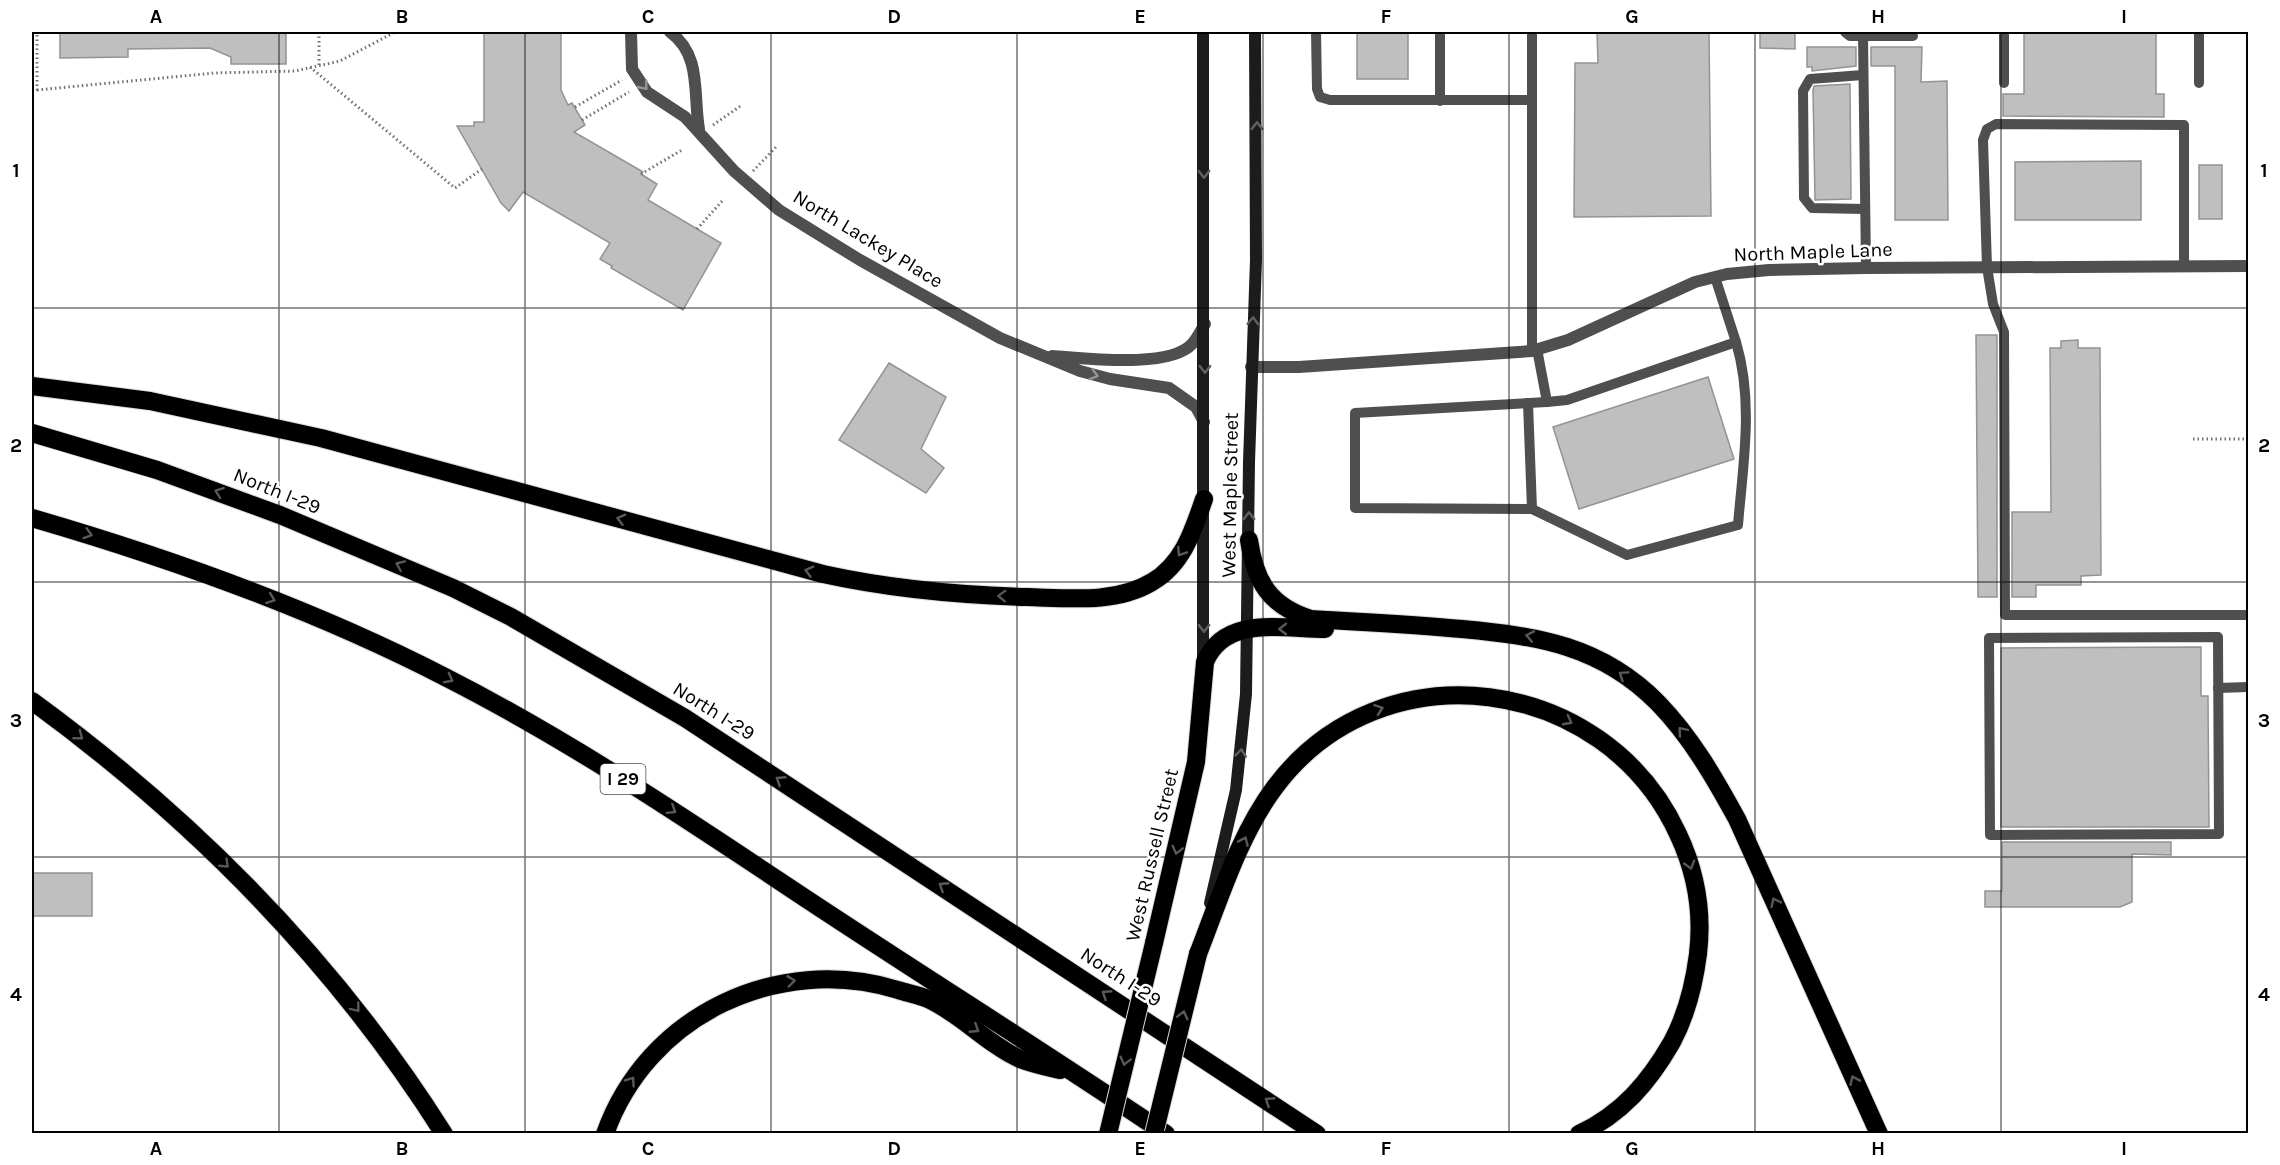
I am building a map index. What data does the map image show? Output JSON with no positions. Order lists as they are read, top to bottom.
{
  "streets": {
    "highway": ["North I-29", "I 29", "West Russell Street"],
    "main road": ["West Maple Street"],
    "street": ["North Lackey Place", "North Maple Lane"]
  },
  "crossings": [
    ["North Lackey Place", "West Maple Street"],
    ["North Maple Lane", "West Maple Street"],
    ["West Maple Street", "West Russell Street"]
  ],
  "grid": {
    "columns": [
      "A",
      "B",
      "C",
      "D",
      "E",
      "F",
      "G",
      "H",
      "I"
    ],
    "rows": [
      "1",
      "2",
      "3",
      "4"
    ]
  }
}
